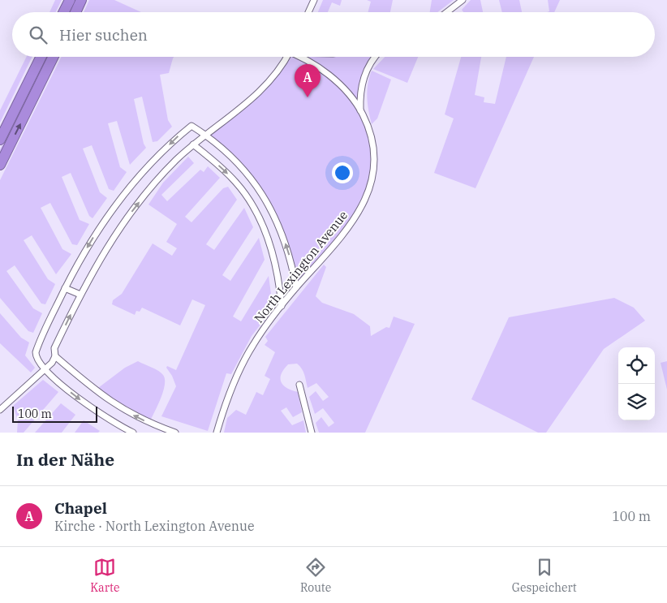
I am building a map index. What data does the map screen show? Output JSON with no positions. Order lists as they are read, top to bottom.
{
  "streets": {
    "street": ["North Lexington Avenue"]
  },
  "scale_bar": "100 m",
  "page": {
    "search": "Hier suchen",
    "pins": "A",
    "scale": "100 m",
    "heading": "In der Nähe",
    "list": [
      {
        "mark": "A",
        "name": "Chapel",
        "note": "Kirche · North Lexington Avenue",
        "value": "100 m"
      }
    ],
    "nav": ["Karte", "Route", "Gespeichert"]
  }
}
